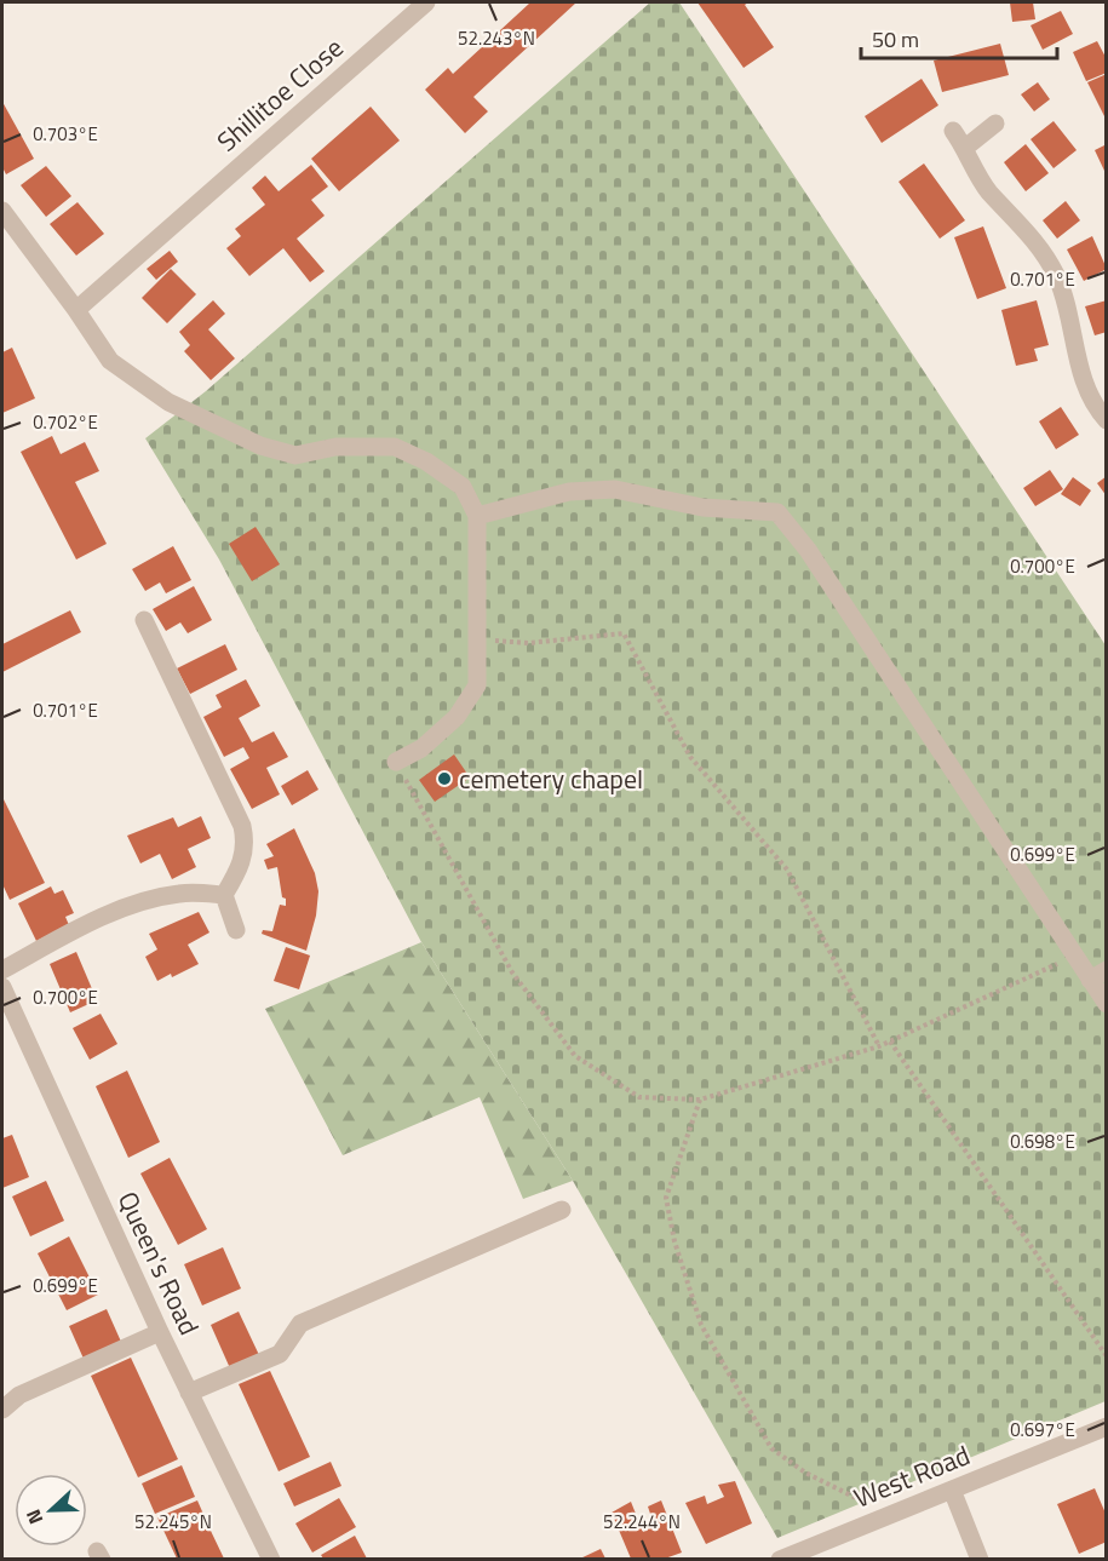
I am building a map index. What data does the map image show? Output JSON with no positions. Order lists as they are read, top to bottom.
{
  "streets": {
    "street": ["Shillitoe Close", "Queen's Road", "West Road"]
  },
  "places": ["cemetery chapel"],
  "scale_bar": "50 m",
  "north": "left",
  "coordinates": [
    "52.243°N",
    "0.703°E",
    "0.701°E",
    "0.702°E",
    "0.700°E",
    "0.699°E",
    "0.698°E",
    "0.697°E",
    "52.245°N",
    "52.244°N"
  ]
}
